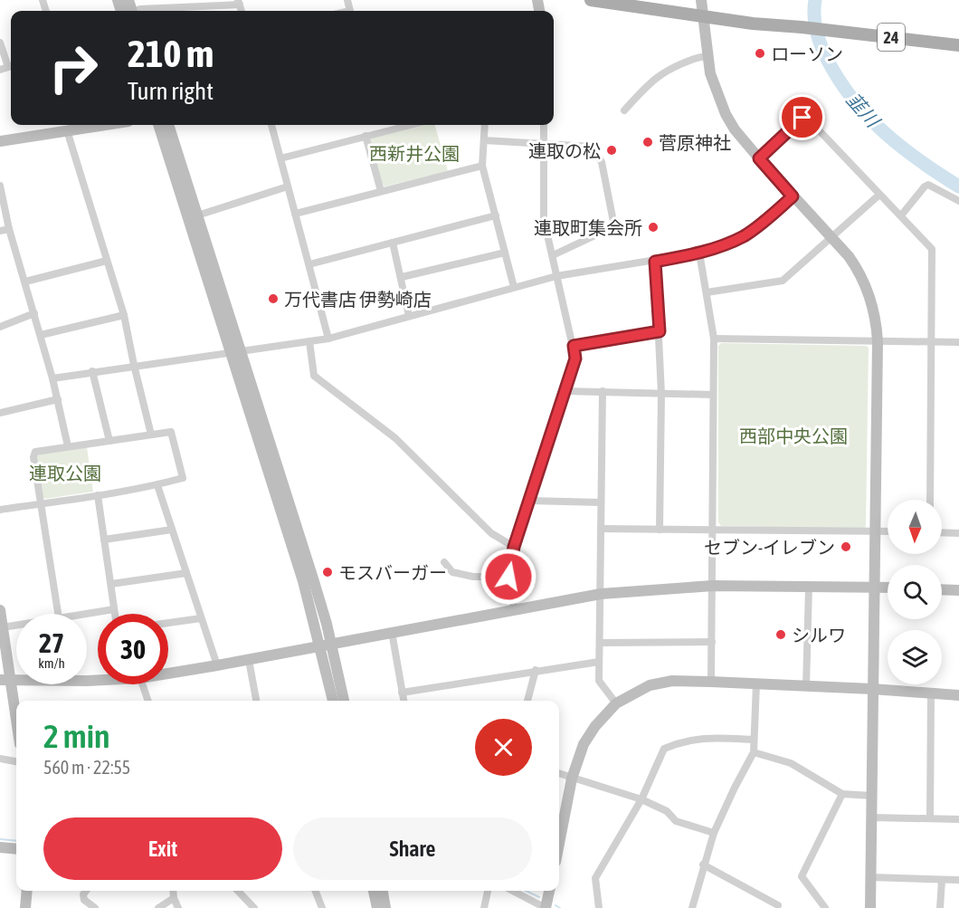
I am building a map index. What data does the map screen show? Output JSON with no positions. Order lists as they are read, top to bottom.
{
  "streets": {
    "main road": ["24"]
  },
  "water": ["韮川"],
  "parks": ["西新井公園", "西部中央公園", "連取公園"],
  "places": [
    "ローソン",
    "菅原神社",
    "連取の松",
    "連取町集会所",
    "万代書店 伊勢崎店",
    "セブン-イレブン",
    "モスバーガー",
    "シルワ"
  ],
  "north": "bottom",
  "page": {
    "turn": ["210 m", "Turn right"],
    "speed": "27 km/h",
    "limit": "30",
    "heading": ["2 min", "560 m · 22:55"],
    "buttons": ["Exit", "Share"]
  }
}
